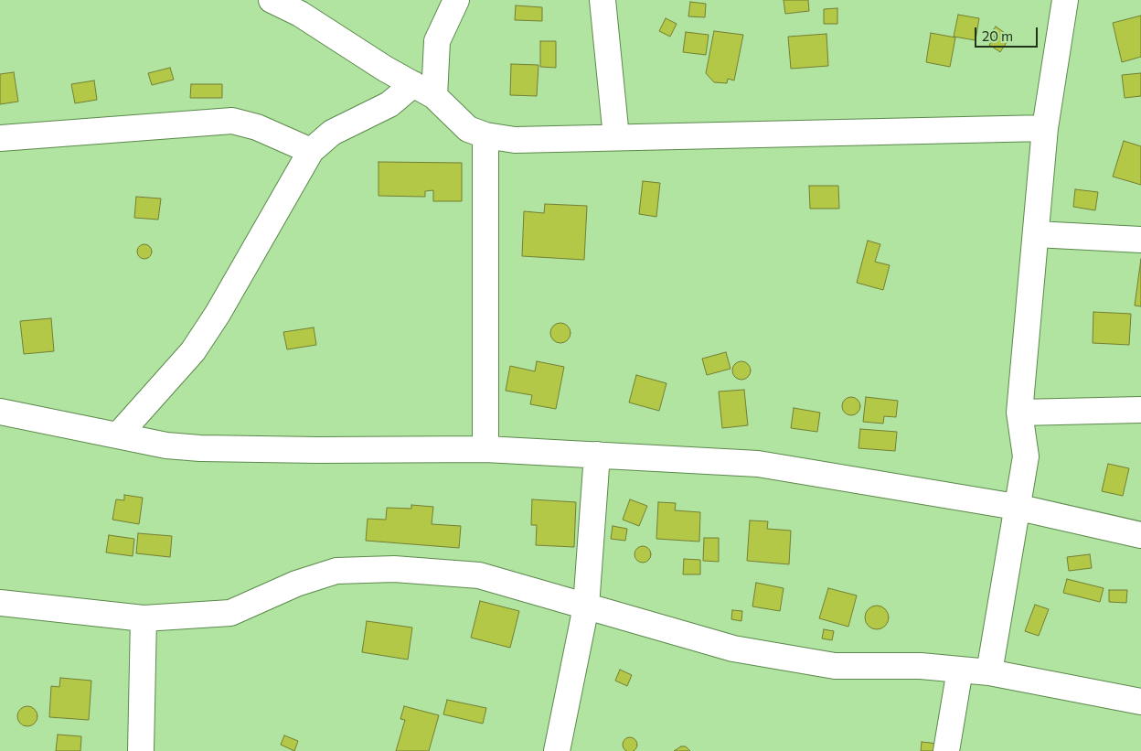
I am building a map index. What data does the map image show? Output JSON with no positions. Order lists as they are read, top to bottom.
{
  "scale_bar": "20 m"
}
